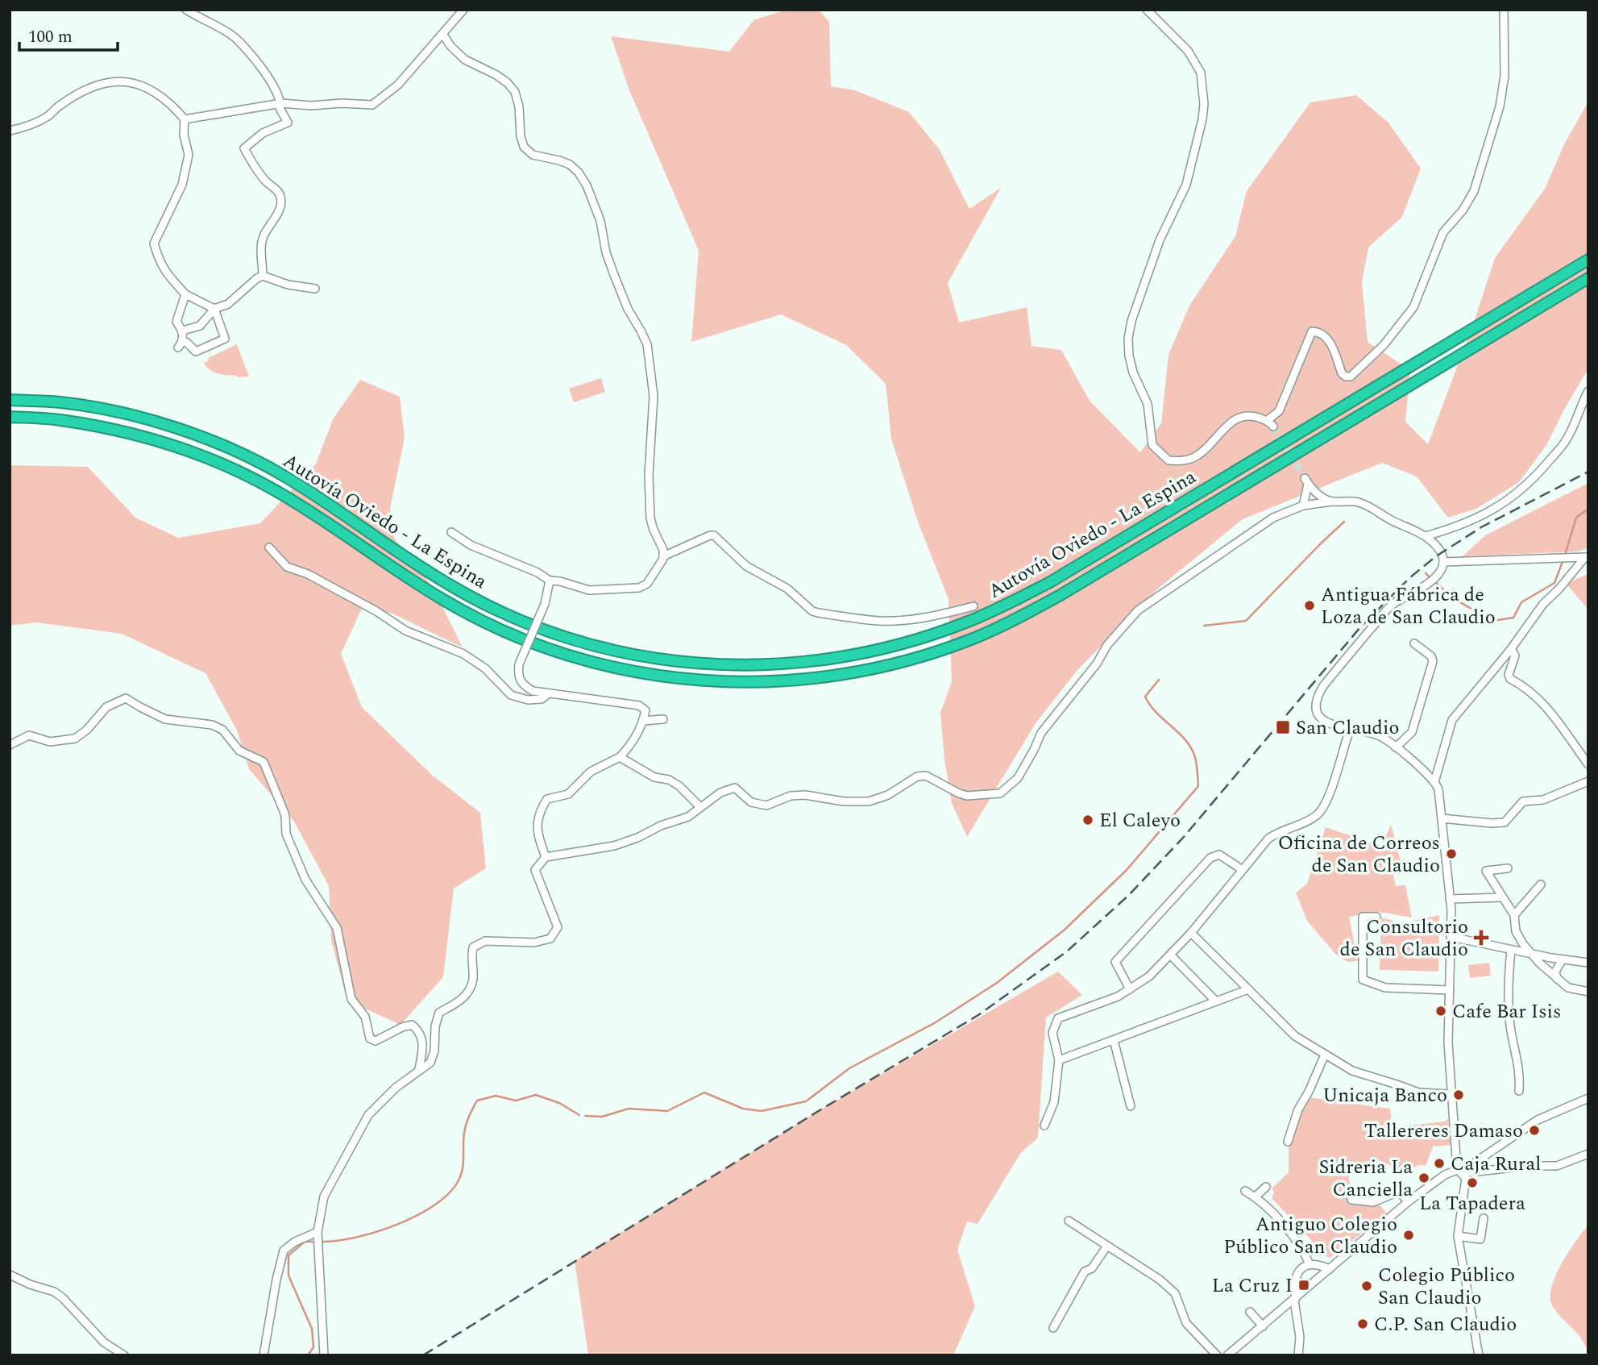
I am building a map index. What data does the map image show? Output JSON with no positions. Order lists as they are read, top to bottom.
{
  "streets": {
    "highway": ["Autovía Oviedo - La Espina"]
  },
  "places": {
    "other": [
      "Antigua Fábrica de Loza de San Claudio",
      "El Caleyo",
      "Oficina de Correos de San Claudio",
      "Cafe Bar Isis",
      "Unicaja Banco",
      "Tallereres Damaso",
      "Caja Rural",
      "Sidreria La Canciella",
      "La Tapadera",
      "Antiguo Colegio Público San Claudio",
      "Colegio Público San Claudio",
      "C.P. San Claudio"
    ],
    "transit": ["San Claudio", "La Cruz I"],
    "health": ["Consultorio de San Claudio"]
  },
  "scale_bar": "100 m"
}
